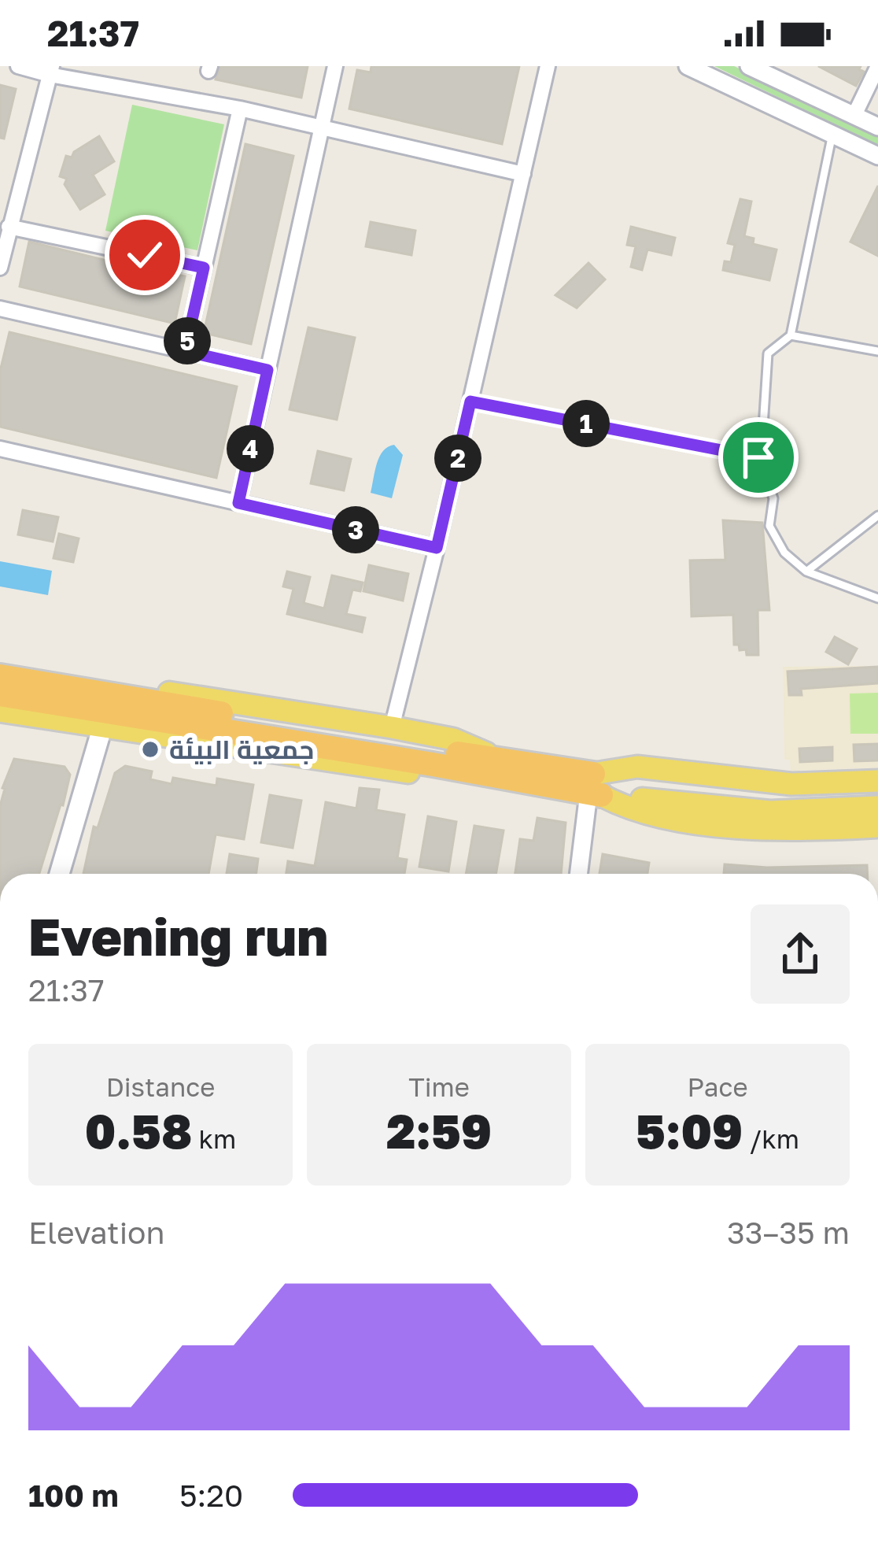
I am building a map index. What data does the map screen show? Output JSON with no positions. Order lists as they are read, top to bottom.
{
  "places": ["جمعية البيئة"],
  "page": {
    "status": "21:37",
    "pins": [
      "5",
      "1",
      "4",
      "2",
      "3"
    ],
    "heading": ["Evening run", "21:37"],
    "stats": [
      ["Distance", "0.58 km"],
      ["Time", "2:59"],
      ["Pace", "5:09 /km"]
    ],
    "chart": ["Elevation", "33–35 m"],
    "list": [
      {
        "name": "100 m",
        "note": "5:20"
      }
    ]
  }
}
